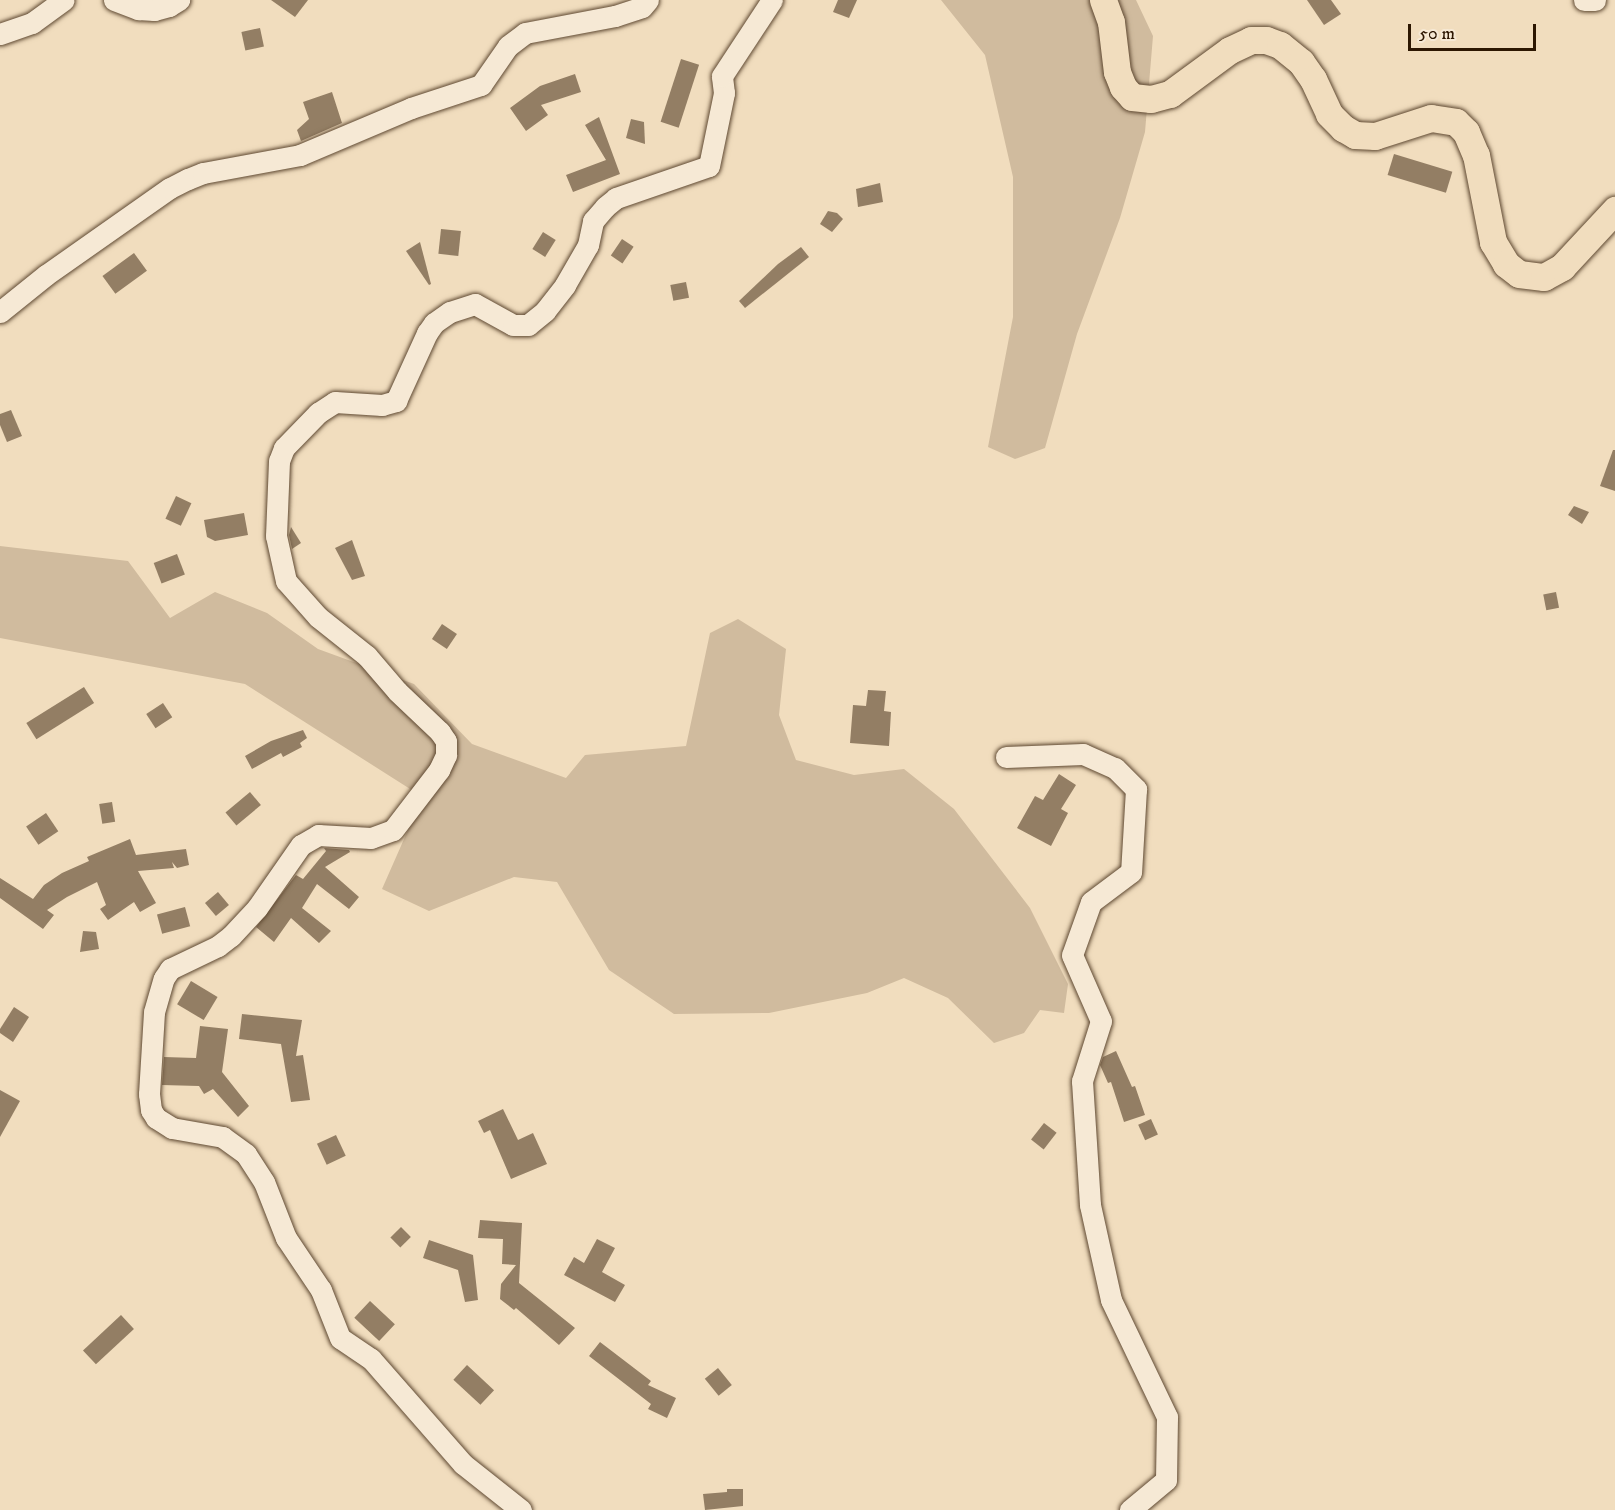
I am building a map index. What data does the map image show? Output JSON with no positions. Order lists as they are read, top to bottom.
{
  "scale_bar": "50 m"
}
